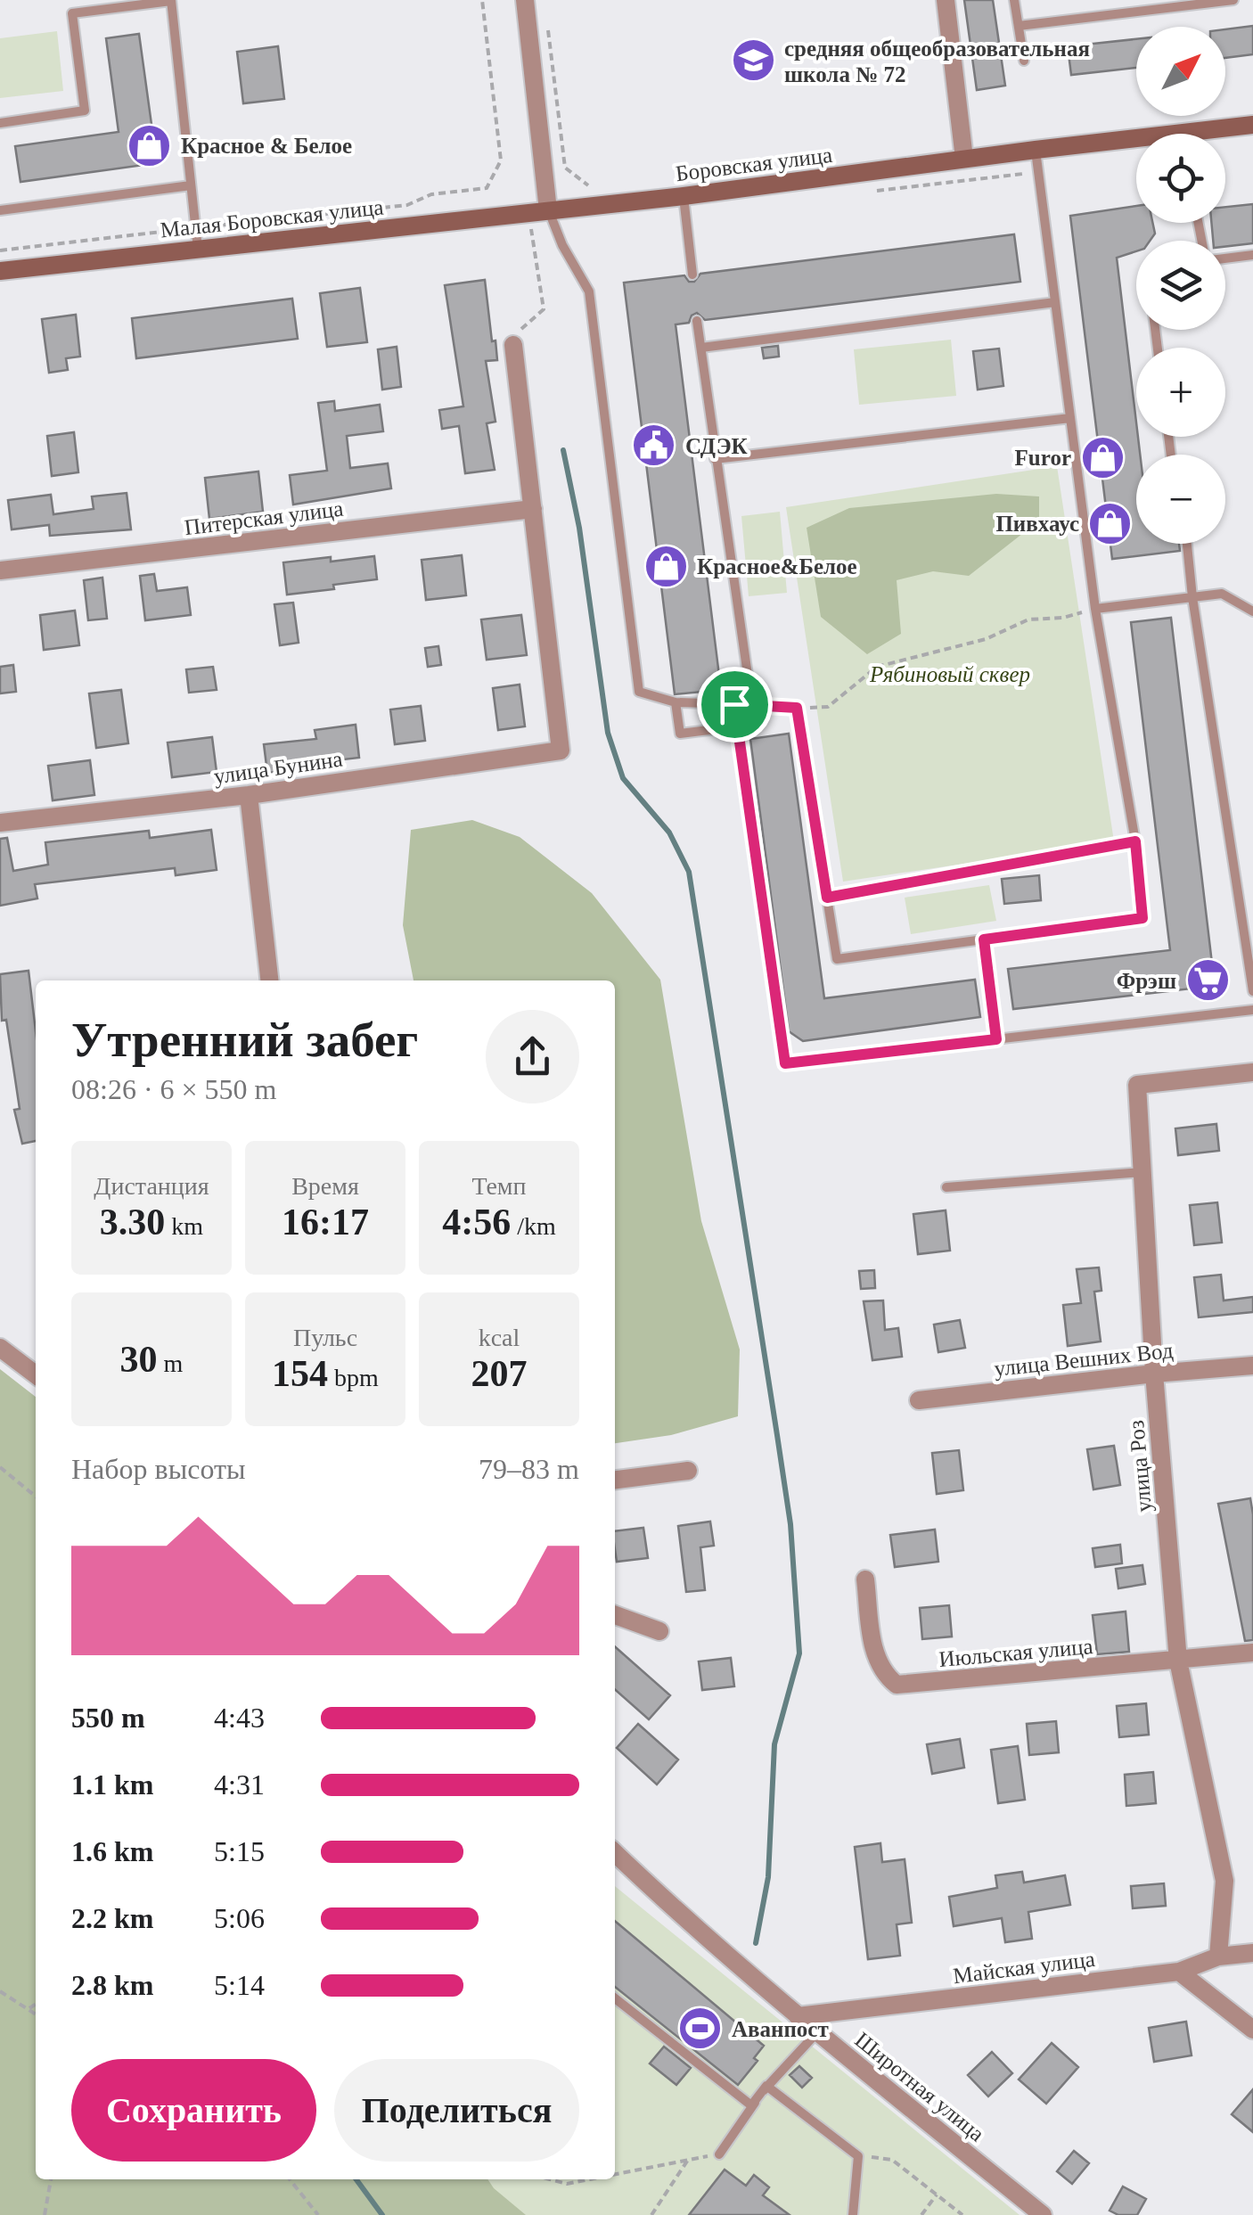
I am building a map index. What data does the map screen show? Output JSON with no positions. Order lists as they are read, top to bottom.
{
  "streets": {
    "street": [
      "Боровская улица",
      "Малая Боровская улица",
      "Питерская улица",
      "улица Бунина",
      "улица Вешних Вод",
      "улица Роз",
      "Июльская улица",
      "Майская улица",
      "Широтная улица"
    ]
  },
  "crossings": [
    ["Боровская улица", "Малая Боровская улица"],
    ["Питерская улица", "улица Бунина"],
    ["улица Вешних Вод", "улица Роз"],
    ["улица Роз", "Июльская улица"],
    ["улица Роз", "Майская улица"],
    ["Майская улица", "Широтная улица"]
  ],
  "parks": ["Рябиновый сквер"],
  "places": {
    "school or university": ["средняя общеобразовательная школа № 72"],
    "shop": [
      "Красное & Белое",
      "Furor",
      "Пивхаус",
      "Красное&Белое"
    ],
    "public building": ["СДЭК"],
    "supermarket": ["Фрэш"],
    "sports": ["Аванпост"]
  },
  "north": "top right",
  "page": {
    "map_buttons": ["+", "−"],
    "heading": ["Утренний забег", "08:26 · 6 × 550 m"],
    "stats": [
      ["Дистанция", "3.30 km"],
      ["Время", "16:17"],
      ["Темп", "4:56 /km"],
      ["30 m"],
      ["Пульс", "154 bpm"],
      ["kcal", "207"]
    ],
    "chart": ["Набор высоты", "79–83 m"],
    "list": [
      {
        "name": "550 m",
        "note": "4:43"
      },
      {
        "name": "1.1 km",
        "note": "4:31"
      },
      {
        "name": "1.6 km",
        "note": "5:15"
      },
      {
        "name": "2.2 km",
        "note": "5:06"
      },
      {
        "name": "2.8 km",
        "note": "5:14"
      }
    ],
    "buttons": ["Сохранить", "Поделиться"]
  }
}
